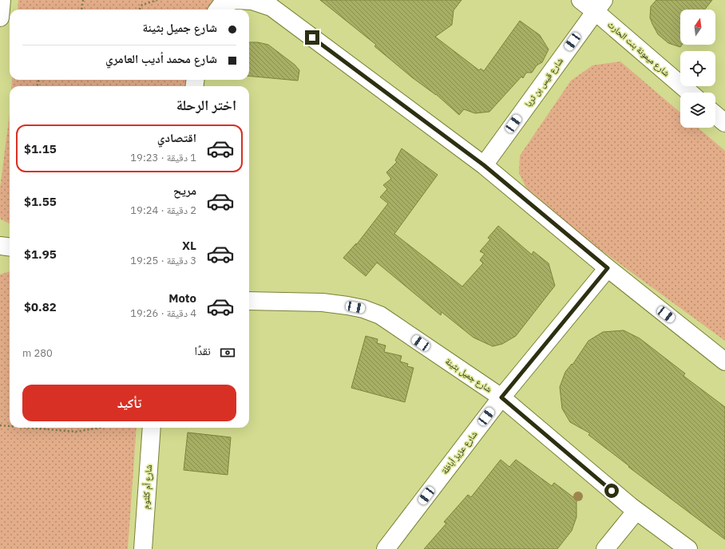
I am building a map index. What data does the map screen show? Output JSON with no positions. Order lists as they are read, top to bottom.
{
  "streets": {
    "street": [
      "شارع ميمونة بنت الحارث",
      "شارع قيس بن ثريا",
      "شارع جميل بثينة",
      "شارع عزيز أباظة",
      "شارع أم كلثوم"
    ]
  },
  "crossings": [
    ["شارع ميمونة بنت الحارث", "شارع قيس بن ثريا"],
    ["شارع جميل بثينة", "شارع عزيز أباظة"]
  ],
  "north": "top",
  "page": {
    "banner": ["شارع جميل بثينة", "شارع محمد أديب العامري"],
    "heading": "اختر الرحلة",
    "list": [
      {
        "name": "اقتصادي",
        "note": "1 دقيقة · 19:23",
        "value": "$1.15"
      },
      {
        "name": "مريح",
        "note": "2 دقيقة · 19:24",
        "value": "$1.55"
      },
      {
        "name": "XL",
        "note": "3 دقيقة · 19:25",
        "value": "$1.95"
      },
      {
        "name": "Moto",
        "note": "4 دقيقة · 19:26",
        "value": "$0.82"
      }
    ],
    "pay": ["نقدًا", "280 m"],
    "buttons": "تأكيد"
  }
}
